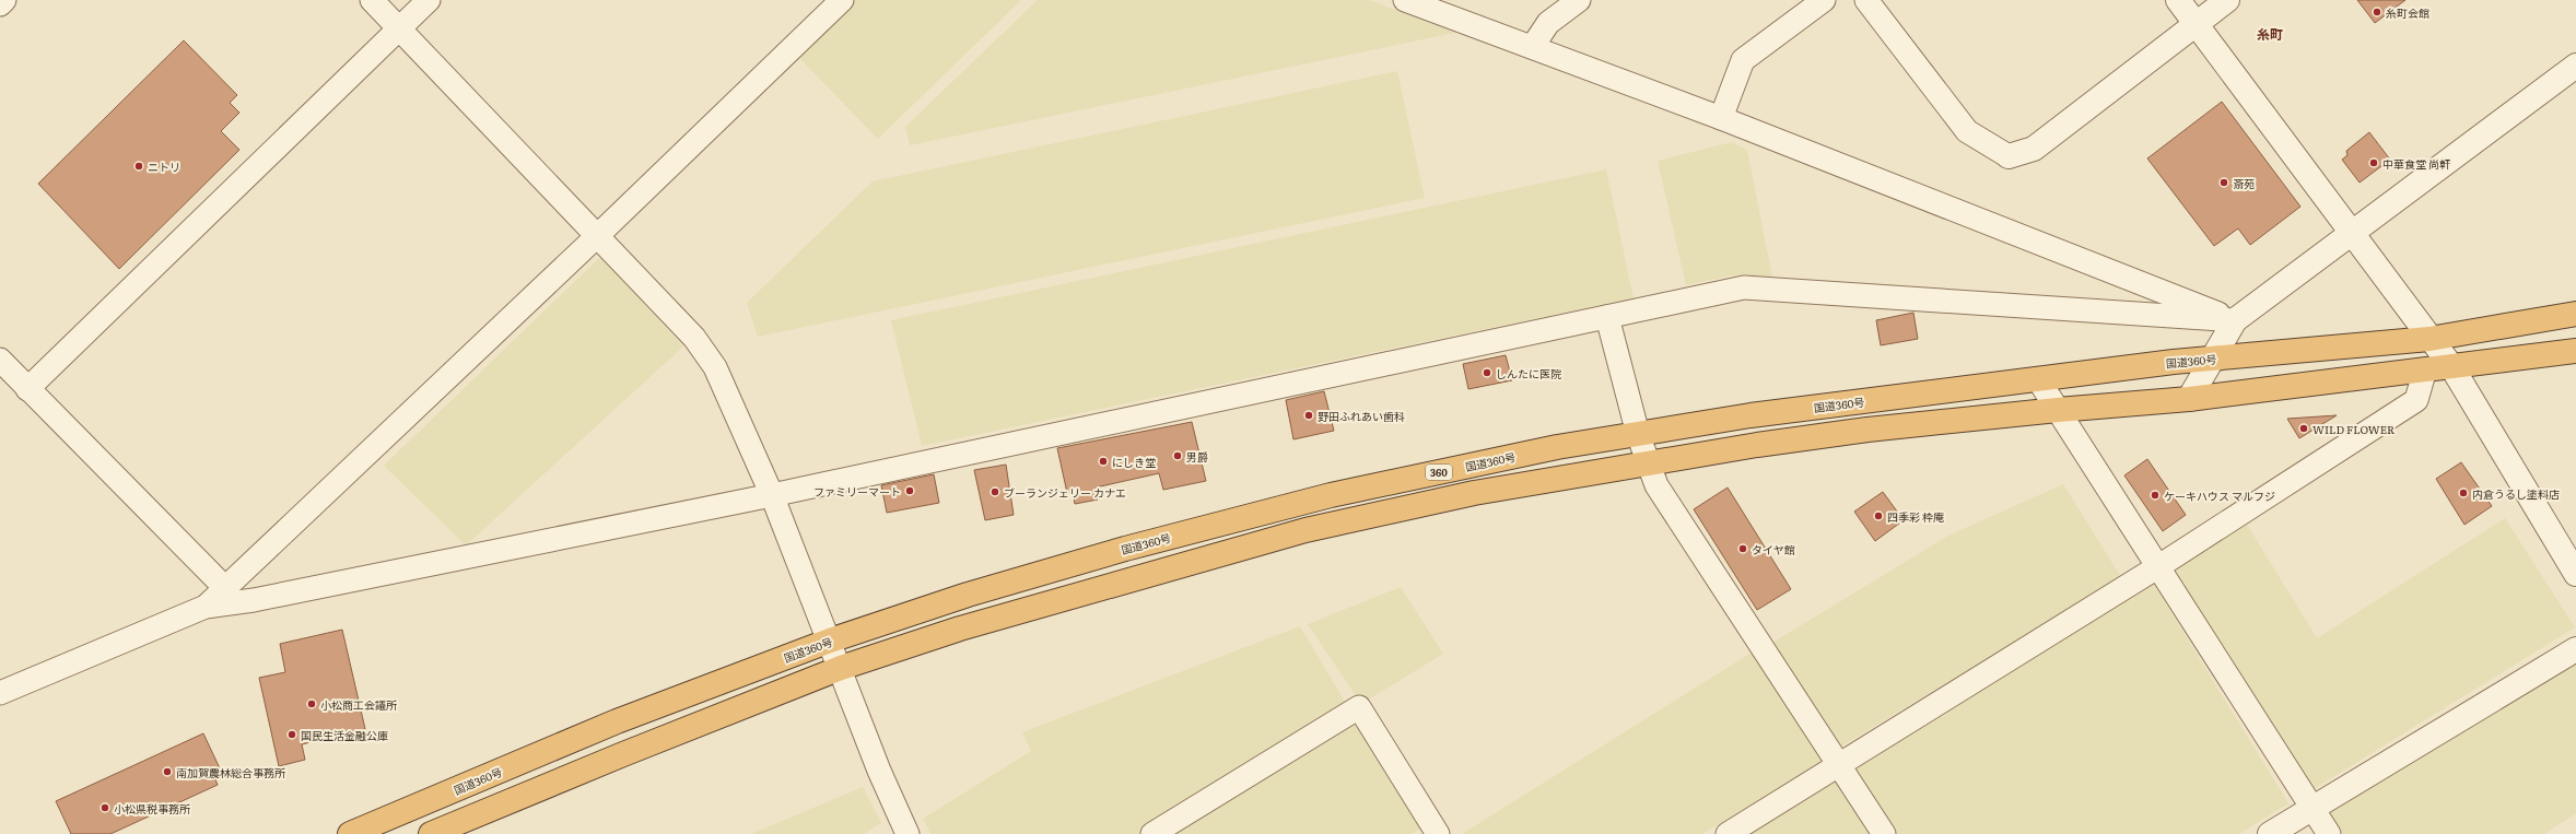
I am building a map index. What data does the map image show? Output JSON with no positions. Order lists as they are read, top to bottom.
{
  "streets": {
    "highway": ["国道360号", "360"]
  },
  "districts": ["糸町"],
  "places": [
    "糸町会館",
    "中華食堂 尚軒",
    "ニトリ",
    "斎苑",
    "しんたに医院",
    "野田ふれあい歯科",
    "WILD FLOWER",
    "男爵",
    "にしき堂",
    "ファミリーマート",
    "ブーランジェリー カナエ",
    "内倉うるし塗料店",
    "ケーキハウス マルフジ",
    "四季彩 枠庵",
    "タイヤ館",
    "小松商工会議所",
    "国民生活金融公庫",
    "南加賀農林総合事務所",
    "小松県税事務所"
  ]
}
